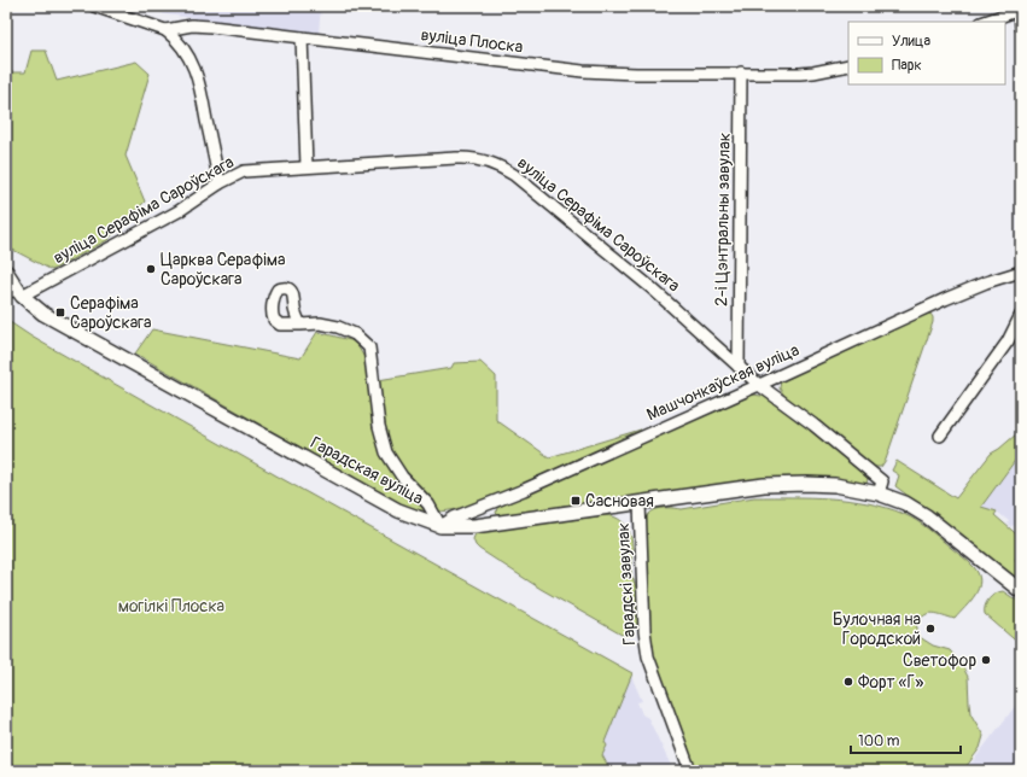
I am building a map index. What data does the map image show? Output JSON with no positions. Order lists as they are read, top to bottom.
{
  "streets": {
    "main road": ["Гарадская вуліца"],
    "street": [
      "вуліца Плоска",
      "вуліца Серафіма Сароўскага",
      "2-і Цэнтральны завулак",
      "Машчонкаўская вуліца",
      "Гарадскі завулак"
    ]
  },
  "crossings": [
    ["вуліца Плоска", "2-і Цэнтральны завулак"],
    ["вуліца Серафіма Сароўскага", "2-і Цэнтральны завулак"],
    ["вуліца Серафіма Сароўскага", "Машчонкаўская вуліца"],
    ["вуліца Серафіма Сароўскага", "Гарадская вуліца"],
    ["Машчонкаўская вуліца", "Гарадская вуліца"],
    ["Гарадская вуліца", "Гарадскі завулак"]
  ],
  "parks": ["могілкі Плоска"],
  "places": {
    "other": [
      "Царква Серафіма Сароўскага",
      "Булочная на Городской",
      "Светофор",
      "Форт «Г»"
    ],
    "transit": ["Серафіма Сароўскага", "Сасновая"]
  },
  "legend": ["Улица", "Парк"],
  "scale_bar": "100 m"
}
